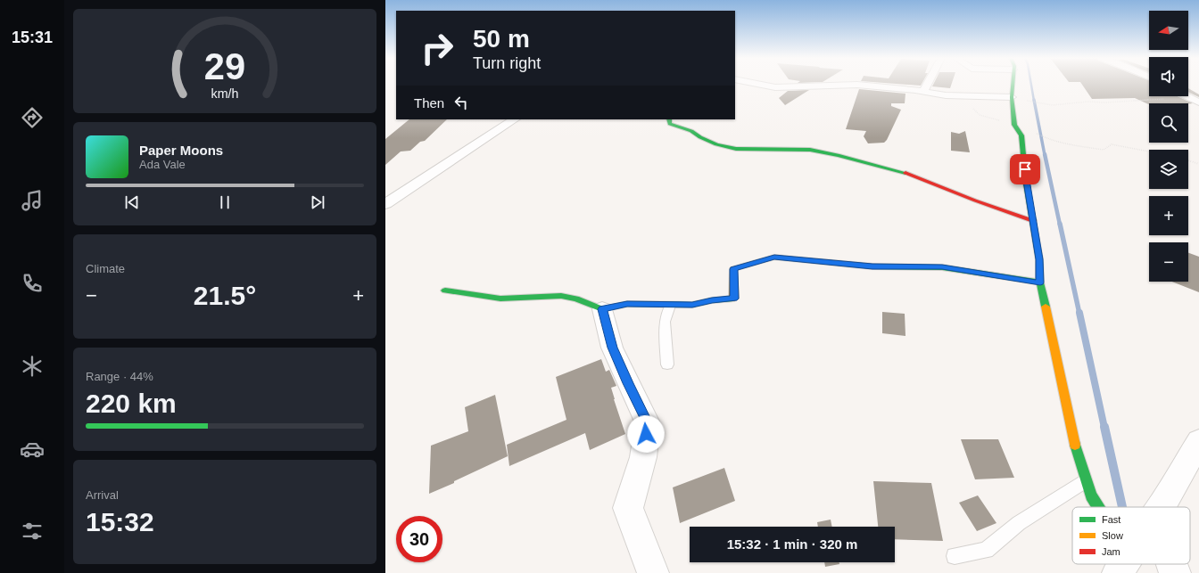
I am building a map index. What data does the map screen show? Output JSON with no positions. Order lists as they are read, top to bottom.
{
  "legend": ["Fast", "Slow", "Jam"],
  "north": "left",
  "page": {
    "tabs": "15:31",
    "map_buttons": ["+", "−"],
    "turn": ["50 m", "Turn right"],
    "then": "Then",
    "song": ["Paper Moons", "Ada Vale"],
    "tile": [
      "Climate",
      ["Range · 44%", "220 km"],
      ["Arrival", "15:32"]
    ],
    "heat": ["−", "21.5°", "+"],
    "limit": "30",
    "trip": "15:32 · 1 min · 320 m",
    "gauge": ["29", "km/h"]
  }
}
